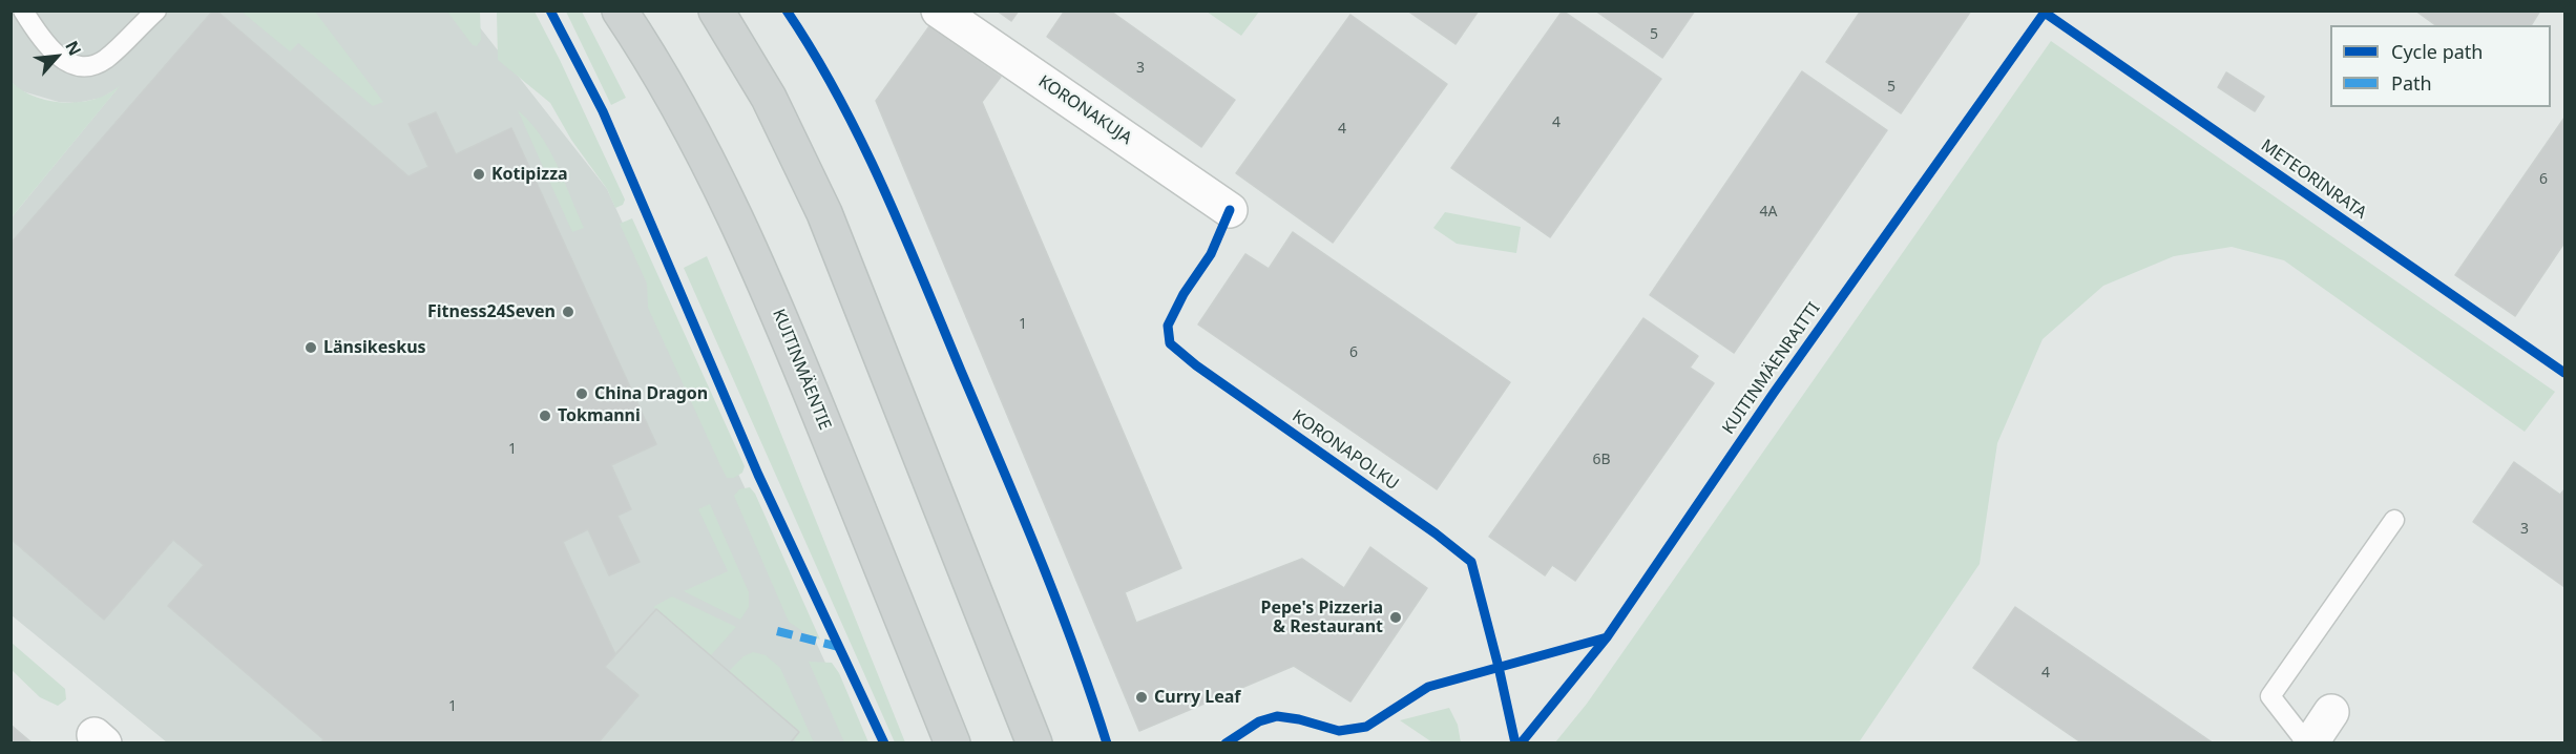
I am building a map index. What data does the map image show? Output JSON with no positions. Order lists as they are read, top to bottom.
{
  "streets": {
    "main road": ["KUITINMÄENTIE"],
    "street": ["KORONAKUJA"],
    "cycle path": ["METEORINRATA", "KUITINMÄENRAITTI", "KORONAPOLKU"]
  },
  "places": [
    "Kotipizza",
    "Fitness24Seven",
    "Länsikeskus",
    "China Dragon",
    "Tokmanni",
    "Pepe's Pizzeria & Restaurant",
    "Curry Leaf"
  ],
  "house_numbers": [
    "5",
    "3",
    "5",
    "4",
    "4",
    "6",
    "4A",
    "1",
    "6",
    "1",
    "6B",
    "3",
    "4",
    "1"
  ],
  "legend": ["Cycle path", "Path"],
  "north": "top right"
}
